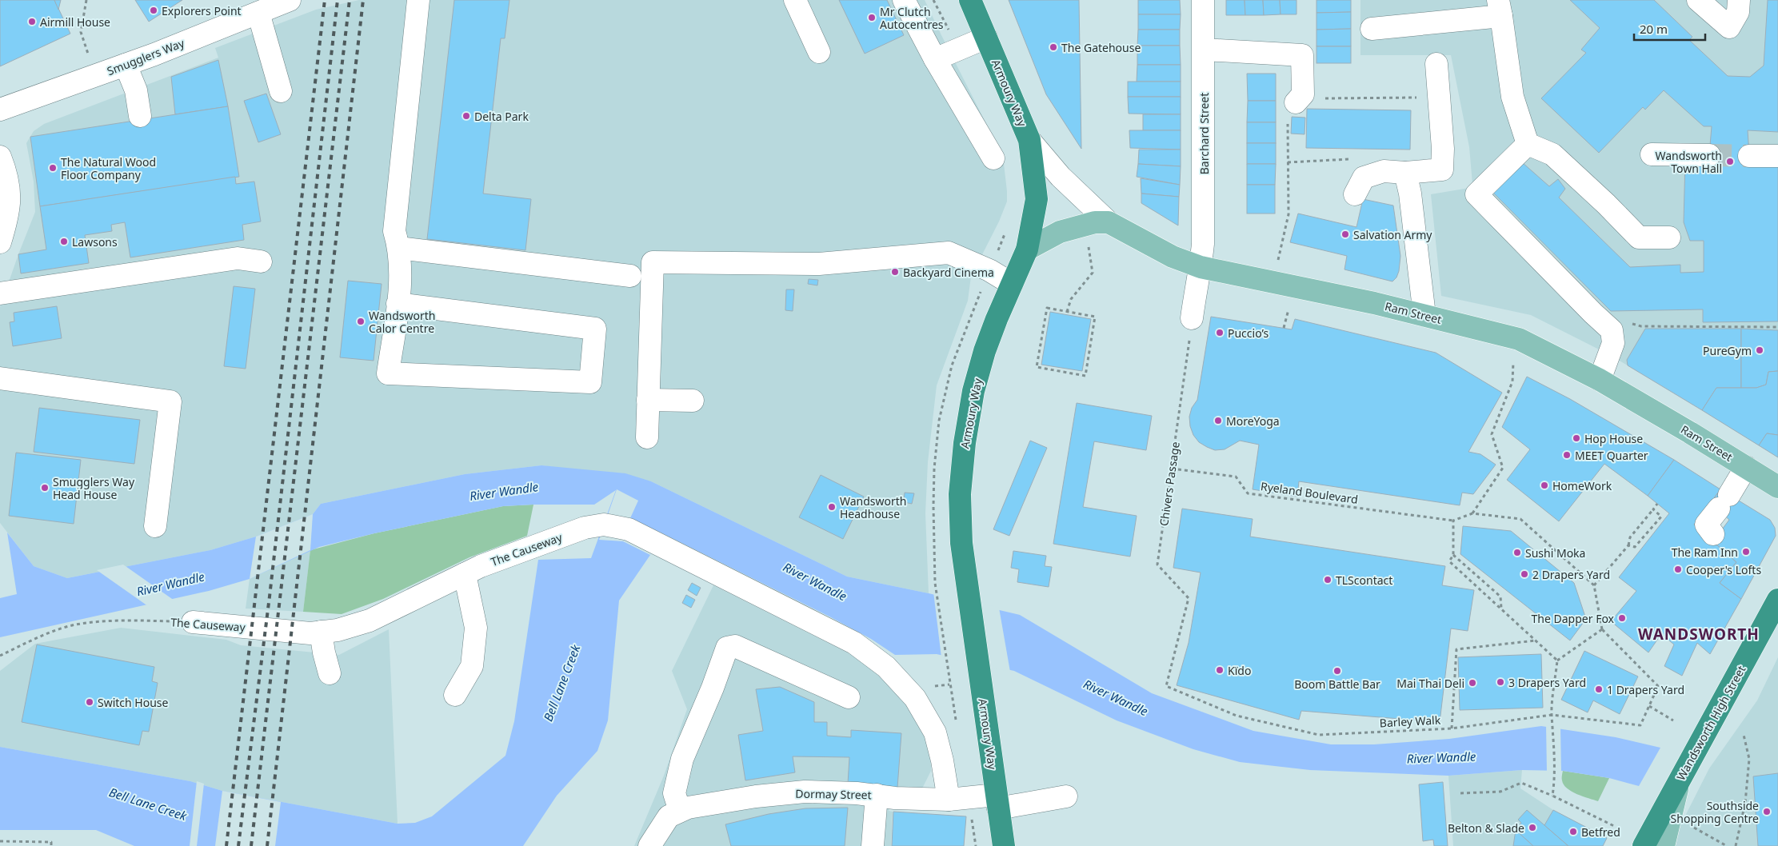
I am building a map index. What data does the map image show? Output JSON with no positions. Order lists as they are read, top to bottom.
{
  "streets": {
    "highway": ["Armoury Way", "Wandsworth High Street"],
    "main road": ["Ram Street"],
    "street": [
      "Smugglers Way",
      "Barchard Street",
      "The Causeway",
      "Dormay Street"
    ],
    "path": ["Chivers Passage", "Ryeland Boulevard", "Barley Walk"]
  },
  "crossings": [
    ["Armoury Way", "Dormay Street"],
    ["Barchard Street", "Ram Street"],
    ["Chivers Passage", "Ryeland Boulevard"],
    ["Chivers Passage", "Barley Walk"],
    ["The Causeway", "Dormay Street"]
  ],
  "districts": ["WANDSWORTH"],
  "water": ["River Wandle", "Bell Lane Creek"],
  "places": [
    "Explorers Point",
    "Mr Clutch Autocentres",
    "Airmill House",
    "The Gatehouse",
    "Delta Park",
    "Wandsworth Town Hall",
    "The Natural Wood Floor Company",
    "Salvation Army",
    "Lawsons",
    "Backyard Cinema",
    "Wandsworth Calor Centre",
    "Puccio’s",
    "PureGym",
    "MoreYoga",
    "Hop House",
    "MEET Quarter",
    "HomeWork",
    "Smugglers Way Head House",
    "Wandsworth Headhouse",
    "The Ram Inn",
    "Sushi Moka",
    "Cooper's Lofts",
    "2 Drapers Yard",
    "TLScontact",
    "The Dapper Fox",
    "Kïdo",
    "Boom Battle Bar",
    "3 Drapers Yard",
    "Mai Thai Deli",
    "1 Drapers Yard",
    "Switch House",
    "Southside Shopping Centre",
    "Belton & Slade",
    "Betfred"
  ],
  "scale_bar": "20 m"
}
